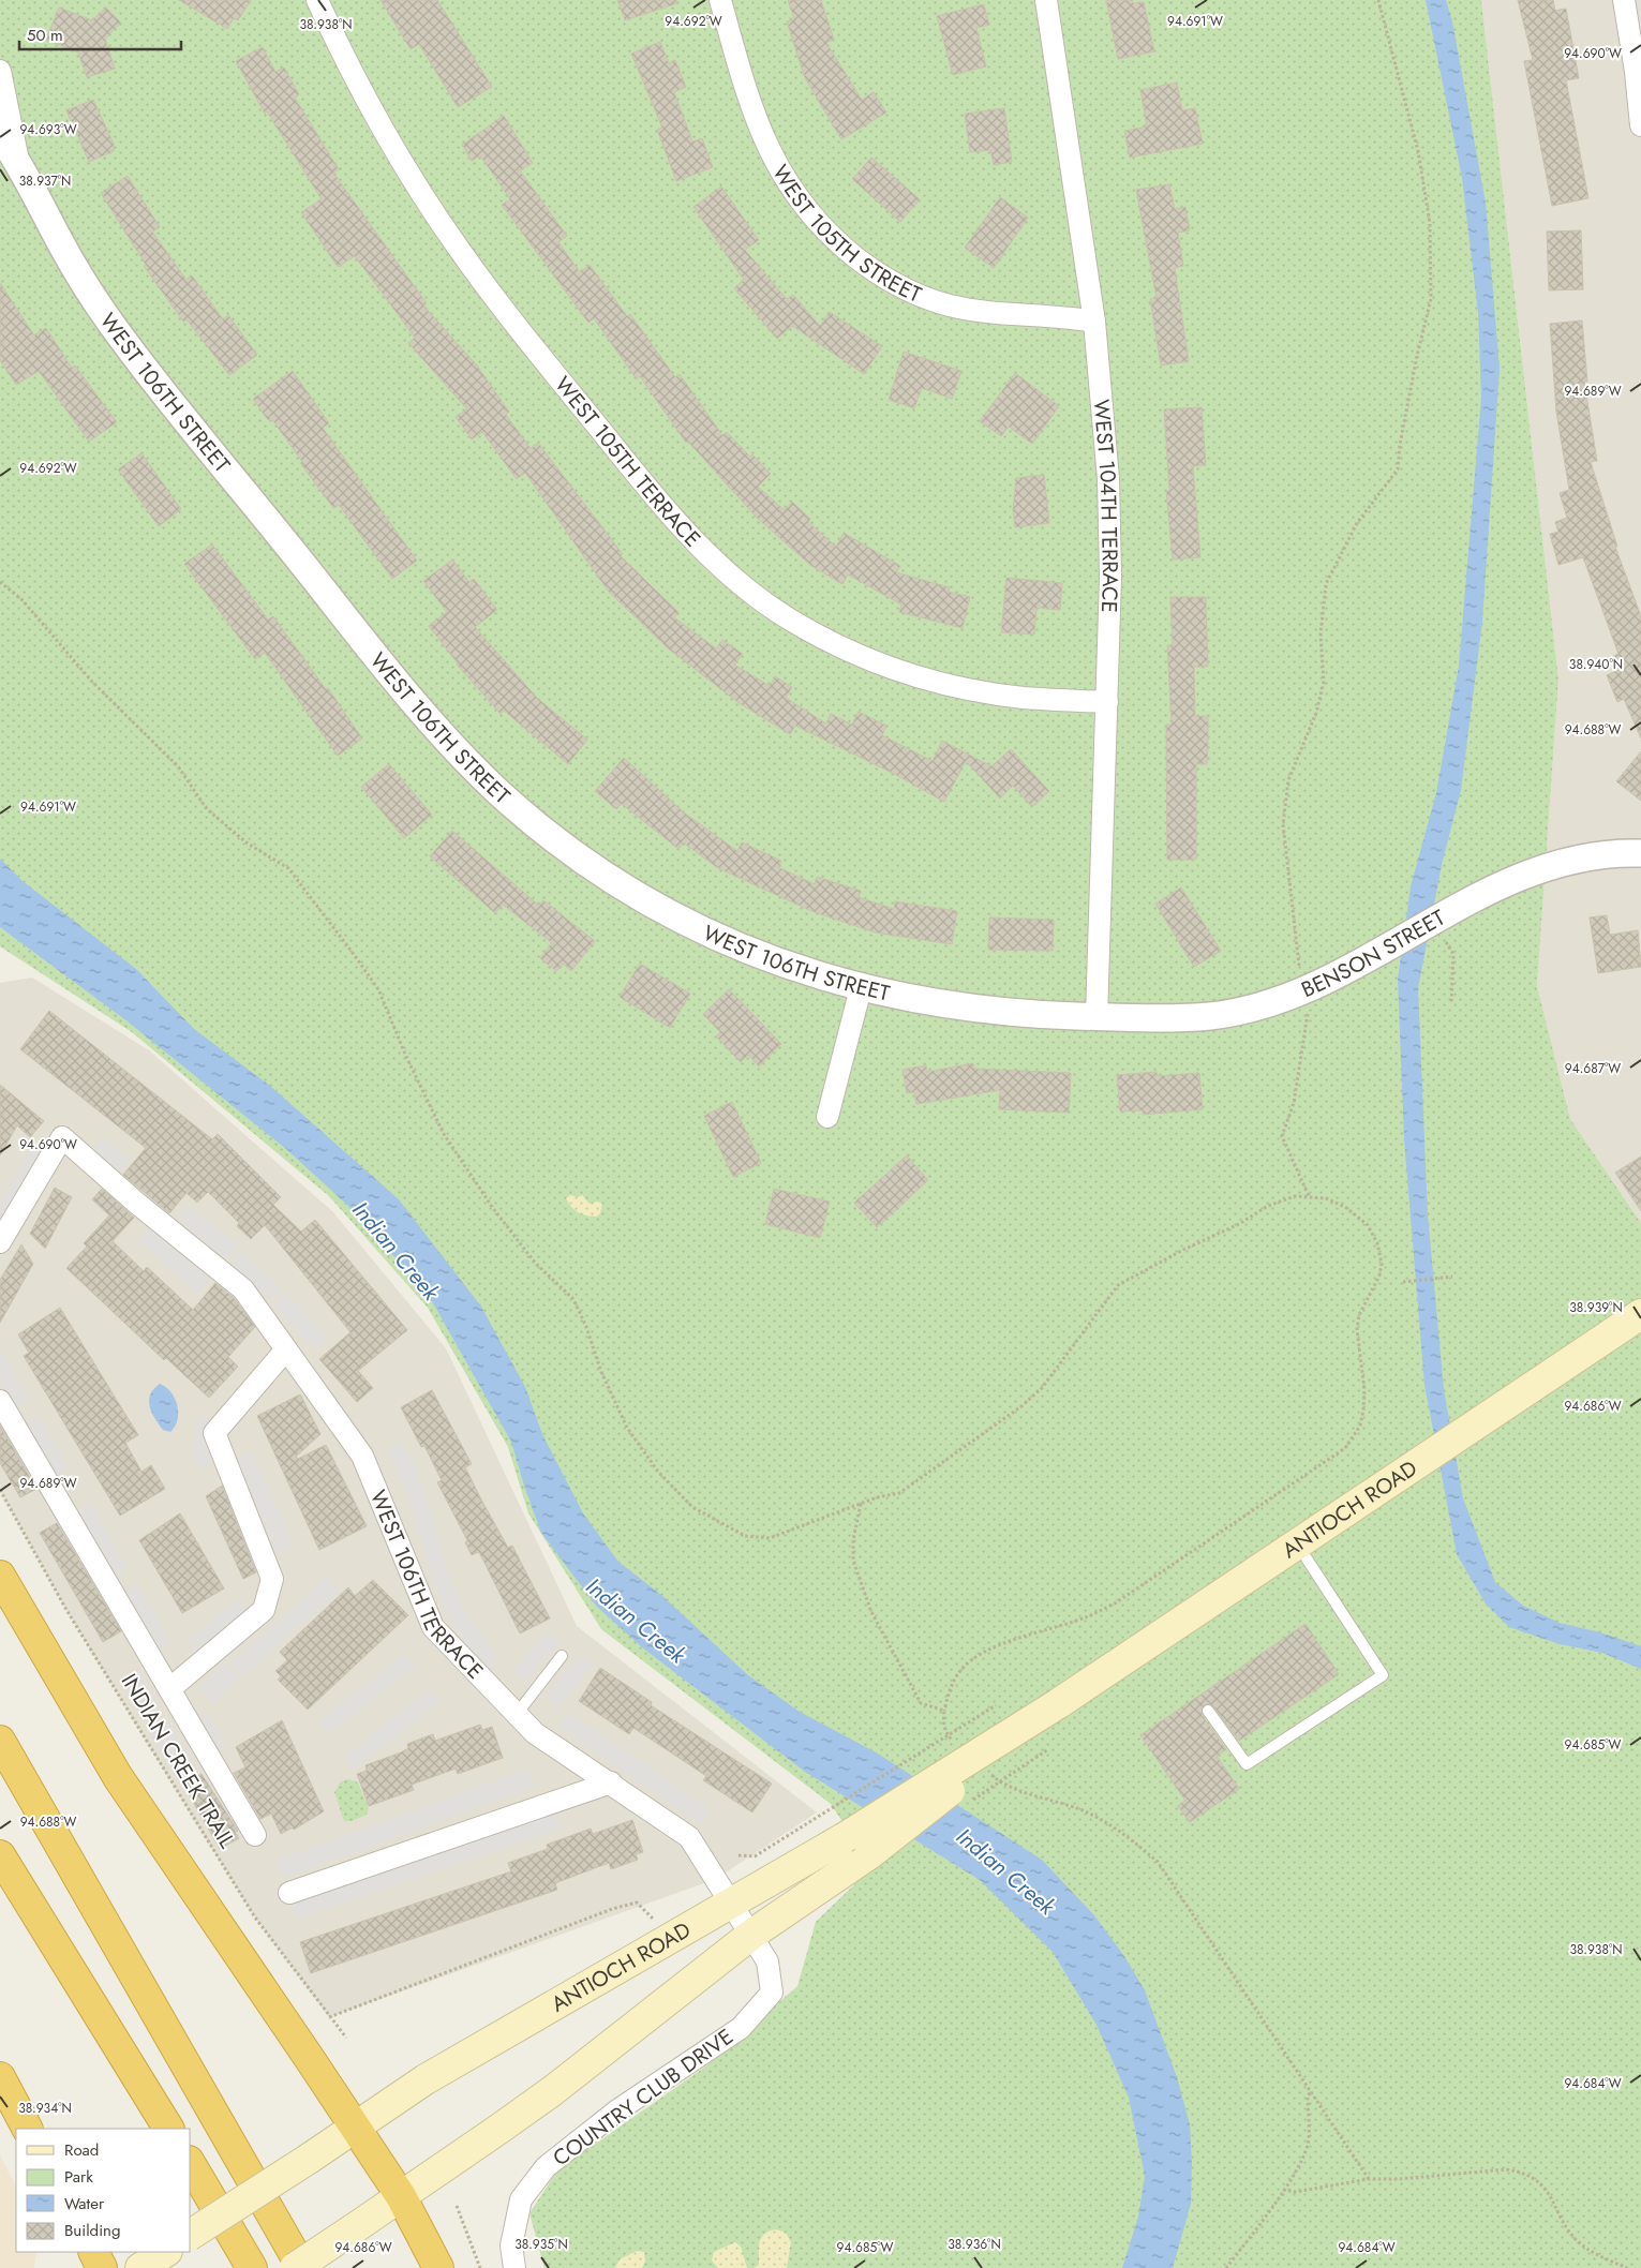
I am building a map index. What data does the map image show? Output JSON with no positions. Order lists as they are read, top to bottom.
{
  "streets": {
    "main road": ["ANTIOCH ROAD"],
    "street": [
      "WEST 105TH STREET",
      "WEST 106TH STREET",
      "WEST 105TH TERRACE",
      "WEST 104TH TERRACE",
      "BENSON STREET",
      "WEST 106TH TERRACE",
      "COUNTRY CLUB DRIVE"
    ],
    "path": ["INDIAN CREEK TRAIL"]
  },
  "crossings": [
    ["WEST 105TH STREET", "WEST 104TH TERRACE"],
    ["WEST 106TH STREET", "WEST 104TH TERRACE"],
    ["WEST 106TH STREET", "BENSON STREET"],
    ["WEST 105TH TERRACE", "WEST 104TH TERRACE"],
    ["WEST 104TH TERRACE", "BENSON STREET"],
    ["ANTIOCH ROAD", "WEST 106TH TERRACE"],
    ["ANTIOCH ROAD", "COUNTRY CLUB DRIVE"],
    ["WEST 106TH TERRACE", "COUNTRY CLUB DRIVE"]
  ],
  "water": ["Indian Creek"],
  "legend": [
    "Road",
    "Park",
    "Water",
    "Building"
  ],
  "scale_bar": "50 m",
  "coordinates": [
    "94.692°W",
    "94.691°W",
    "38.938°N",
    "94.690°W",
    "94.693°W",
    "38.937°N",
    "94.689°W",
    "38.940°N",
    "94.688°W",
    "94.687°W",
    "38.939°N",
    "94.686°W",
    "94.685°W",
    "94.684°W",
    "38.934°N",
    "38.935°N",
    "38.936°N"
  ]
}
